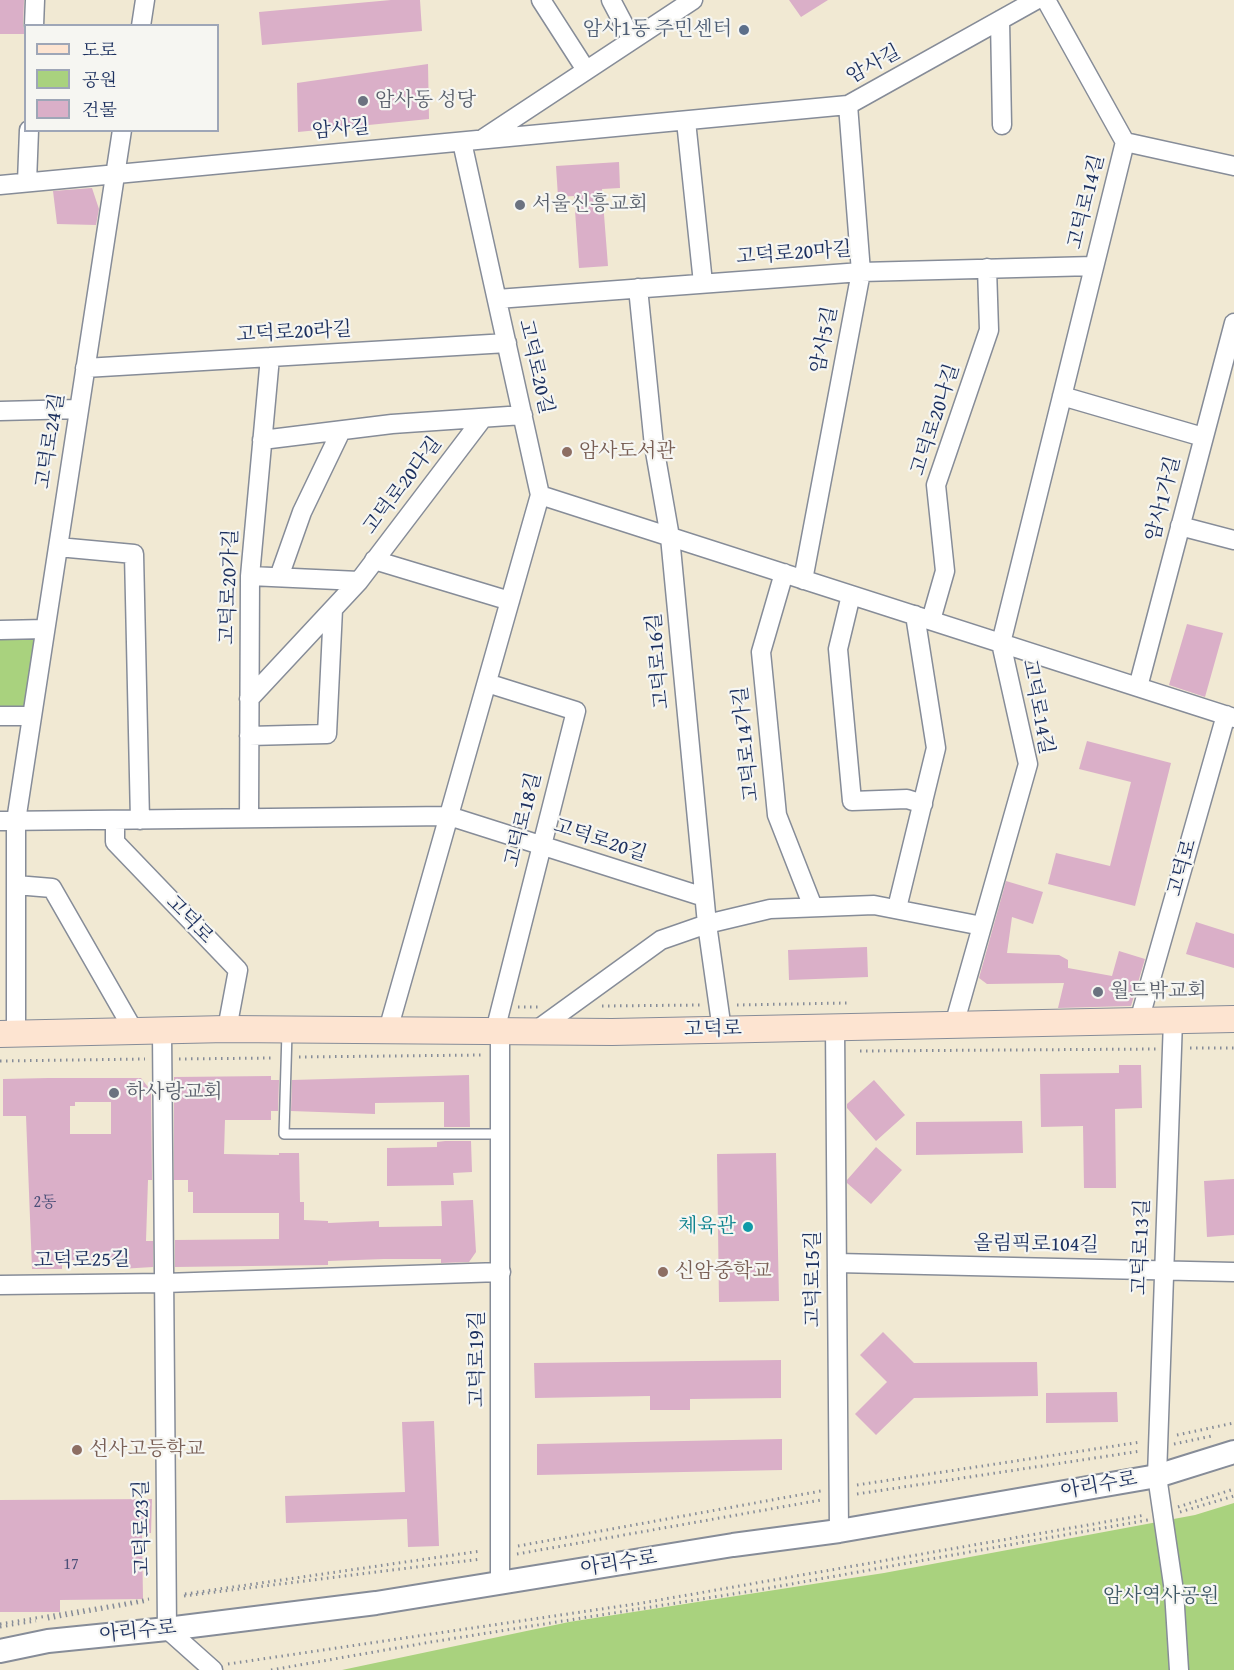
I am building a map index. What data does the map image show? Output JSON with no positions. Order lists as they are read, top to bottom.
{
  "streets": {
    "main road": ["고덕로"],
    "street": [
      "암사길",
      "고덕로14길",
      "고덕로20마길",
      "고덕로20라길",
      "암사5길",
      "고덕로20길",
      "고덕로20나길",
      "고덕로24길",
      "고덕로20다길",
      "암사1가길",
      "고덕로20가길",
      "고덕로16길",
      "고덕로14가길",
      "고덕로18길",
      "올림픽로104길",
      "고덕로13길",
      "고덕로25길",
      "고덕로15길",
      "고덕로19길",
      "아리수로",
      "고덕로23길"
    ]
  },
  "crossings": [
    ["암사길", "암사5길"],
    ["암사길", "고덕로20길"],
    ["암사길", "고덕로24길"],
    ["고덕로14길", "고덕로20마길"],
    ["고덕로14길", "고덕로"],
    ["고덕로20마길", "암사5길"],
    ["고덕로20마길", "고덕로20길"],
    ["고덕로20마길", "고덕로20나길"],
    ["고덕로20마길", "고덕로16길"],
    ["고덕로20라길", "고덕로20길"],
    ["고덕로20라길", "고덕로24길"],
    ["고덕로20라길", "고덕로20가길"],
    ["고덕로20길", "고덕로20다길"],
    ["고덕로20길", "고덕로16길"],
    ["고덕로20길", "고덕로18길"],
    ["고덕로20길", "고덕로"],
    ["고덕로24길", "고덕로"],
    ["고덕로20다길", "고덕로20가길"],
    ["고덕로16길", "고덕로"],
    ["고덕로18길", "고덕로"],
    ["고덕로18길", "고덕로19길"],
    ["고덕로", "고덕로13길"],
    ["고덕로", "고덕로15길"],
    ["고덕로", "고덕로19길"],
    ["고덕로", "고덕로23길"],
    ["올림픽로104길", "고덕로13길"],
    ["올림픽로104길", "고덕로15길"],
    ["고덕로13길", "아리수로"],
    ["고덕로25길", "고덕로23길"],
    ["고덕로15길", "아리수로"],
    ["고덕로19길", "아리수로"],
    ["아리수로", "고덕로23길"]
  ],
  "parks": ["암사역사공원"],
  "places": [
    "암사1동 주민센터",
    "암사동 성당",
    "서울신흥교회",
    "암사도서관",
    "월드밖교회",
    "하사랑교회",
    "체육관",
    "신암중학교",
    "선사고등학교"
  ],
  "house_numbers": ["2동", "17"],
  "legend": ["도로", "공원", "건물"]
}
